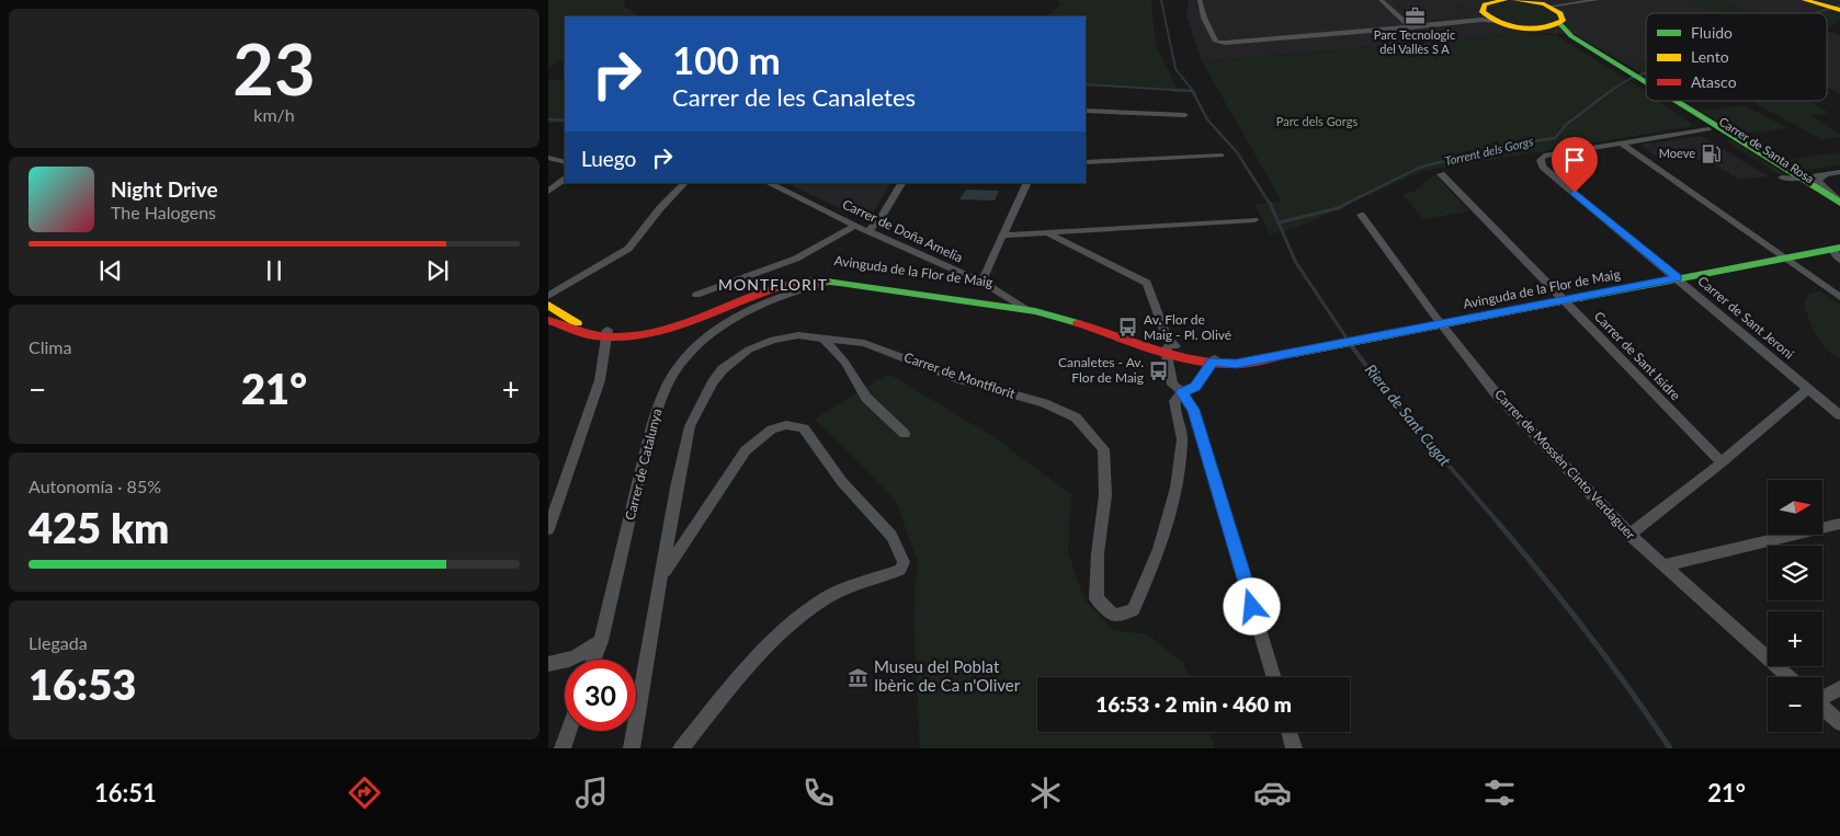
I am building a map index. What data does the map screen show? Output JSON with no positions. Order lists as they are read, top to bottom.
{
  "streets": {
    "street": [
      "Carrer de Santa Rosa",
      "Carrer de Doña Amelia",
      "Avinguda de la Flor de Maig",
      "Carrer de Sant Jeroni",
      "Carrer de Sant Isidre",
      "Carrer de Montflorit",
      "Carrer de Catalunya",
      "Carrer de Mossèn Cinto Verdaguer"
    ]
  },
  "crossings": [
    ["Carrer de Santa Rosa", "Carrer de Sant Jeroni"],
    ["Carrer de Doña Amelia", "Avinguda de la Flor de Maig"],
    ["Avinguda de la Flor de Maig", "Carrer de Sant Jeroni"],
    ["Avinguda de la Flor de Maig", "Carrer de Sant Isidre"],
    ["Avinguda de la Flor de Maig", "Carrer de Catalunya"],
    ["Avinguda de la Flor de Maig", "Carrer de Mossèn Cinto Verdaguer"]
  ],
  "districts": ["MONTFLORIT"],
  "water": ["Torrent dels Gorgs", "Riera de Sant Cugat"],
  "parks": ["Parc dels Gorgs"],
  "places": {
    "office": ["Parc Tecnologic del Vallès S A"],
    "fuel station": ["Moeve"],
    "bus stop": ["Av. Flor de Maig - Pl. Olivé", "Canaletes - Av. Flor de Maig"],
    "museum": ["Museu del Poblat Ibèric de Ca n'Oliver"]
  },
  "legend": ["Fluido", "Lento", "Atasco"],
  "north": "right",
  "page": {
    "tile": [
      ["23", "km/h"],
      "Clima",
      ["Autonomía · 85%", "425 km"],
      ["Llegada", "16:53"]
    ],
    "turn": ["100 m", "Carrer de les Canaletes"],
    "then": "Luego",
    "song": ["Night Drive", "The Halogens"],
    "heat": ["−", "21°", "+"],
    "map_buttons": ["+", "−"],
    "limit": "30",
    "trip": "16:53 · 2 min · 460 m",
    "tabs": ["16:51", "21°"]
  }
}
